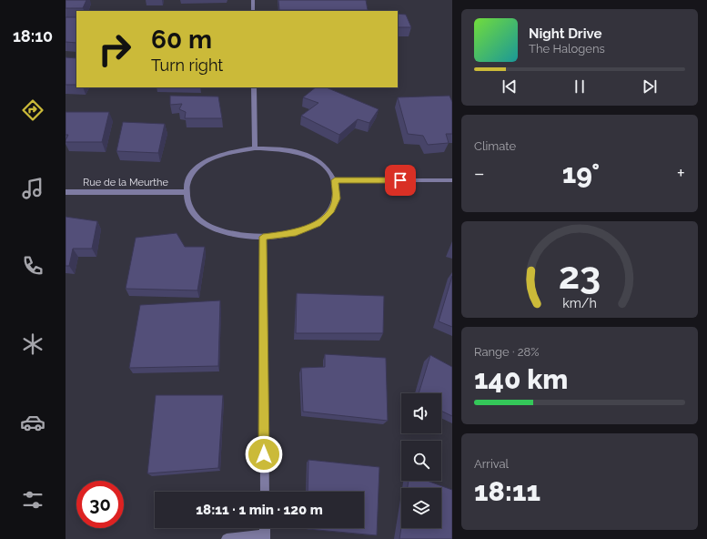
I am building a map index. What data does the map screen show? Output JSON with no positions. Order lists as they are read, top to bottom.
{
  "streets": {
    "street": ["Rue de la Meurthe"]
  },
  "page": {
    "tabs": "18:10",
    "turn": ["60 m", "Turn right"],
    "song": ["Night Drive", "The Halogens"],
    "tile": [
      "Climate",
      ["Range · 28%", "140 km"],
      ["Arrival", "18:11"]
    ],
    "heat": ["−", "19°", "+"],
    "limit": "30",
    "trip": "18:11 · 1 min · 120 m",
    "gauge": ["23", "km/h"]
  }
}
